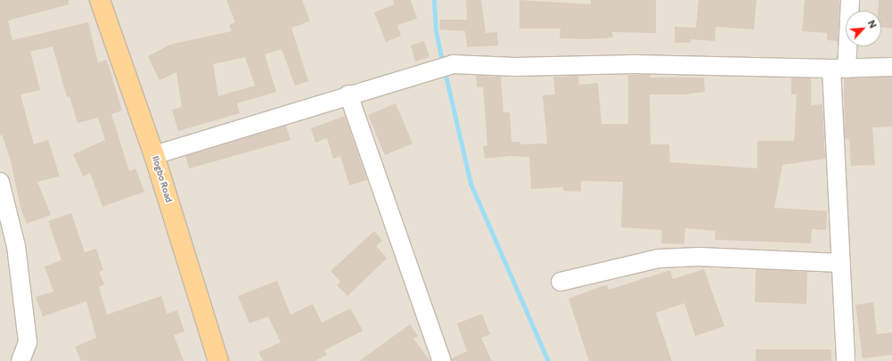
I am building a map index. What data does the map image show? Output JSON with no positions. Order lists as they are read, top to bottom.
{
  "streets": {
    "main road": ["Ilogbo Road"]
  },
  "north": "top right"
}
